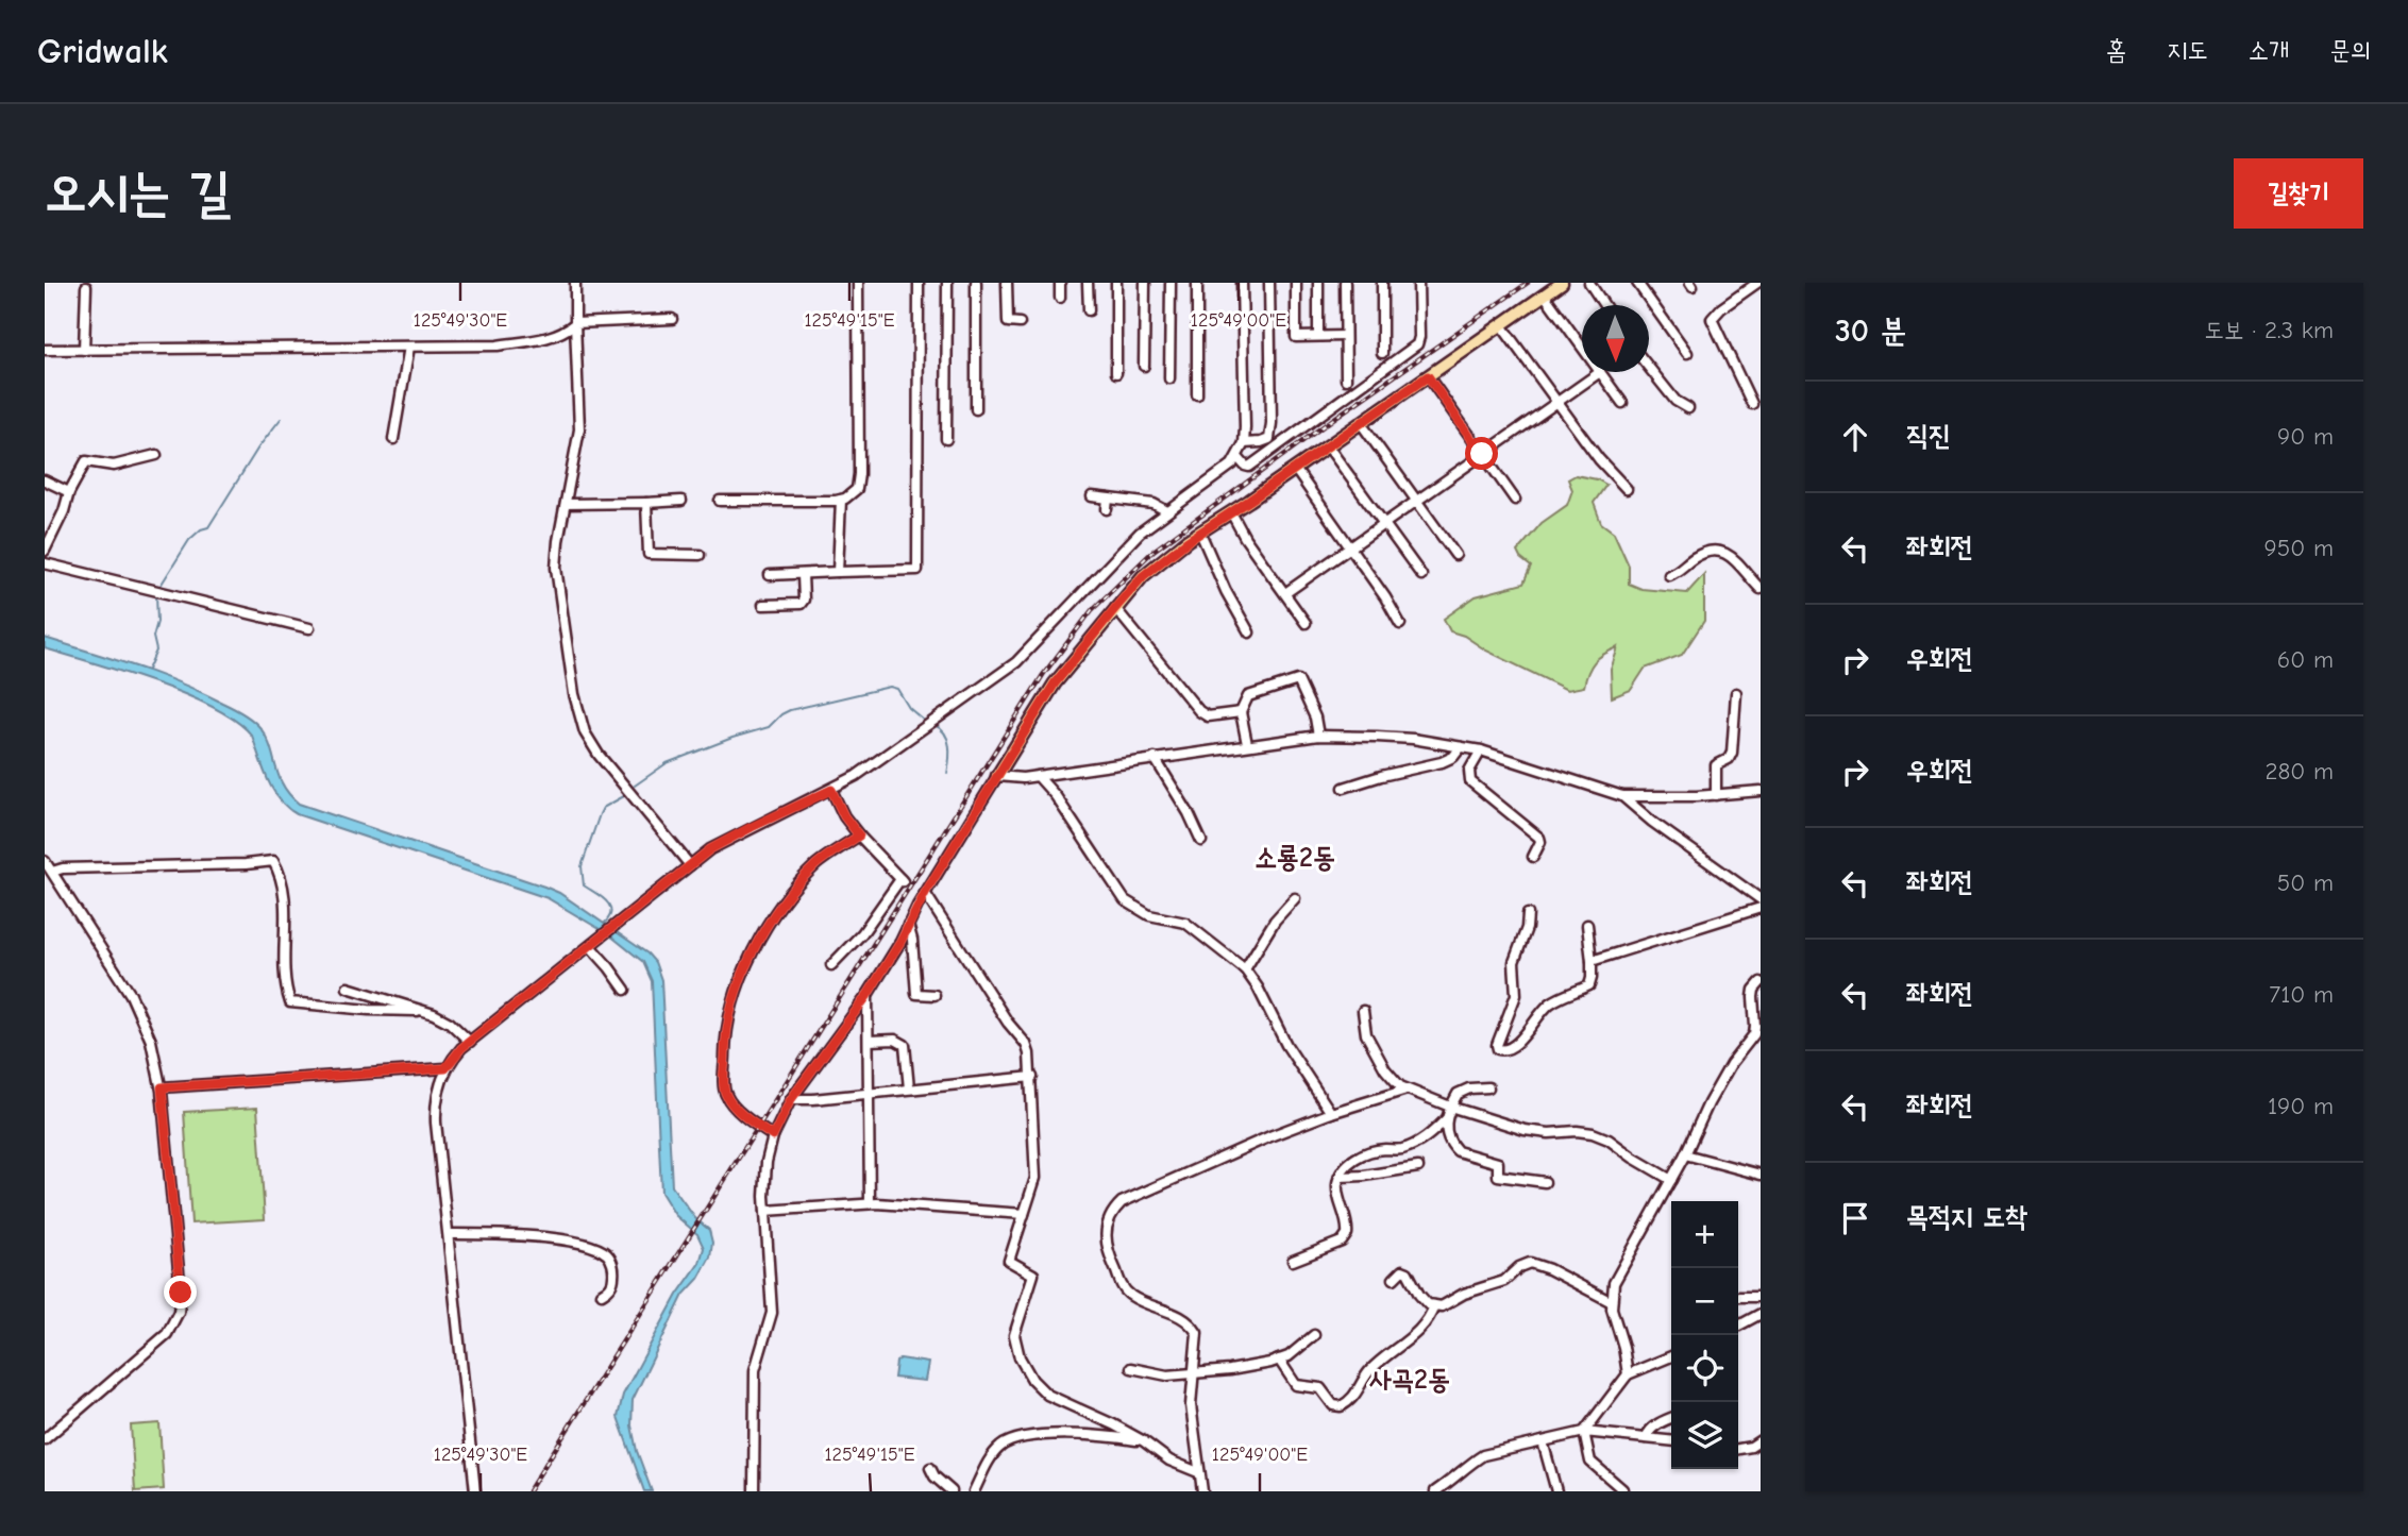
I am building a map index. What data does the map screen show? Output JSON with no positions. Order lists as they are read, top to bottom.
{
  "districts": ["소룡2동", "사곡2동"],
  "north": "bottom",
  "page": {
    "header": "Gridwalk",
    "nav": [
      "홈",
      "지도",
      "소개",
      "문의"
    ],
    "buttons": "길찾기",
    "title": "오시는 길",
    "heading": ["30 분", "도보 · 2.3 km"],
    "list": [
      ["직진", "90 m"],
      ["좌회전", "950 m"],
      ["우회전", "60 m"],
      ["우회전", "280 m"],
      ["좌회전", "50 m"],
      ["좌회전", "710 m"],
      ["좌회전", "190 m"],
      "목적지 도착"
    ],
    "map_buttons": ["+", "−"]
  },
  "coordinates": ["125°49'30\"E", "125°49'15\"E", "125°49'00\"E"]
}
